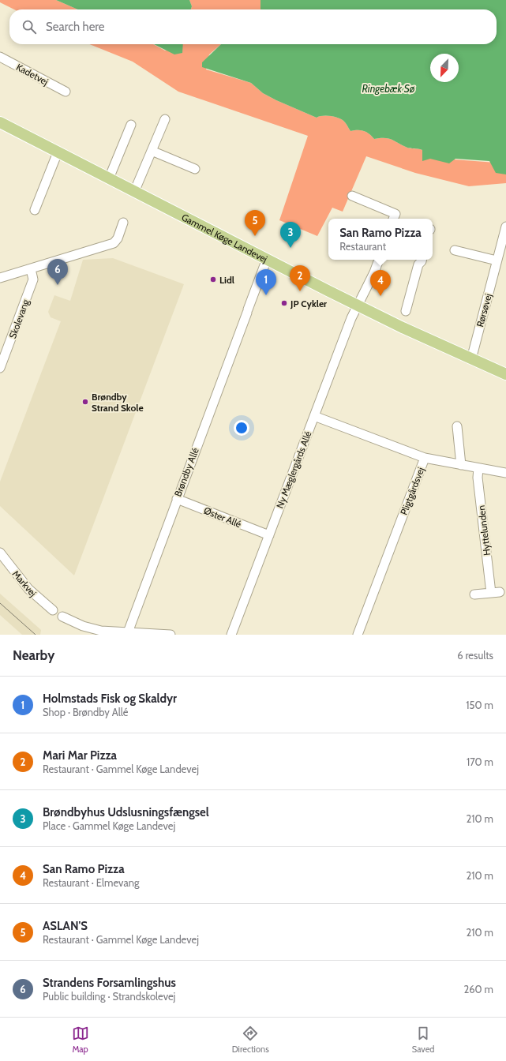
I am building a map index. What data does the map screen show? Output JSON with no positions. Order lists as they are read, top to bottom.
{
  "streets": {
    "main road": ["Gammel Køge Landevej"],
    "street": [
      "Kadetvej",
      "Rørsøvej",
      "Skolevang",
      "Ny Mæglergårds Allé",
      "Brøndby Allé",
      "Pligtgårdsvej",
      "Øster Allé",
      "Hyttelunden",
      "Markvej"
    ]
  },
  "crossings": [
    ["Gammel Køge Landevej", "Rørsøvej"],
    ["Gammel Køge Landevej", "Ny Mæglergårds Allé"],
    ["Gammel Køge Landevej", "Brøndby Allé"],
    ["Ny Mæglergårds Allé", "Pligtgårdsvej"],
    ["Ny Mæglergårds Allé", "Øster Allé"],
    ["Brøndby Allé", "Øster Allé"]
  ],
  "water": ["Ringebæk Sø"],
  "places": ["Lidl", "JP Cykler", "Brøndby Strand Skole"],
  "north": "bottom left",
  "page": {
    "search": "Search here",
    "pins": [
      "5",
      "3",
      "6",
      "2",
      "1",
      "4"
    ],
    "popup": ["San Ramo Pizza", "Restaurant"],
    "heading": ["Nearby", "6 results"],
    "list": [
      {
        "mark": "1",
        "name": "Holmstads Fisk og Skaldyr",
        "note": "Shop · Brøndby Allé",
        "value": "150 m"
      },
      {
        "mark": "2",
        "name": "Mari Mar Pizza",
        "note": "Restaurant · Gammel Køge Landevej",
        "value": "170 m"
      },
      {
        "mark": "3",
        "name": "Brøndbyhus Udslusningsfængsel",
        "note": "Place · Gammel Køge Landevej",
        "value": "210 m"
      },
      {
        "mark": "4",
        "name": "San Ramo Pizza",
        "note": "Restaurant · Elmevang",
        "value": "210 m"
      },
      {
        "mark": "5",
        "name": "ASLAN'S",
        "note": "Restaurant · Gammel Køge Landevej",
        "value": "210 m"
      },
      {
        "mark": "6",
        "name": "Strandens Forsamlingshus",
        "note": "Public building · Strandskolevej",
        "value": "260 m"
      }
    ],
    "nav": ["Map", "Directions", "Saved"]
  }
}
